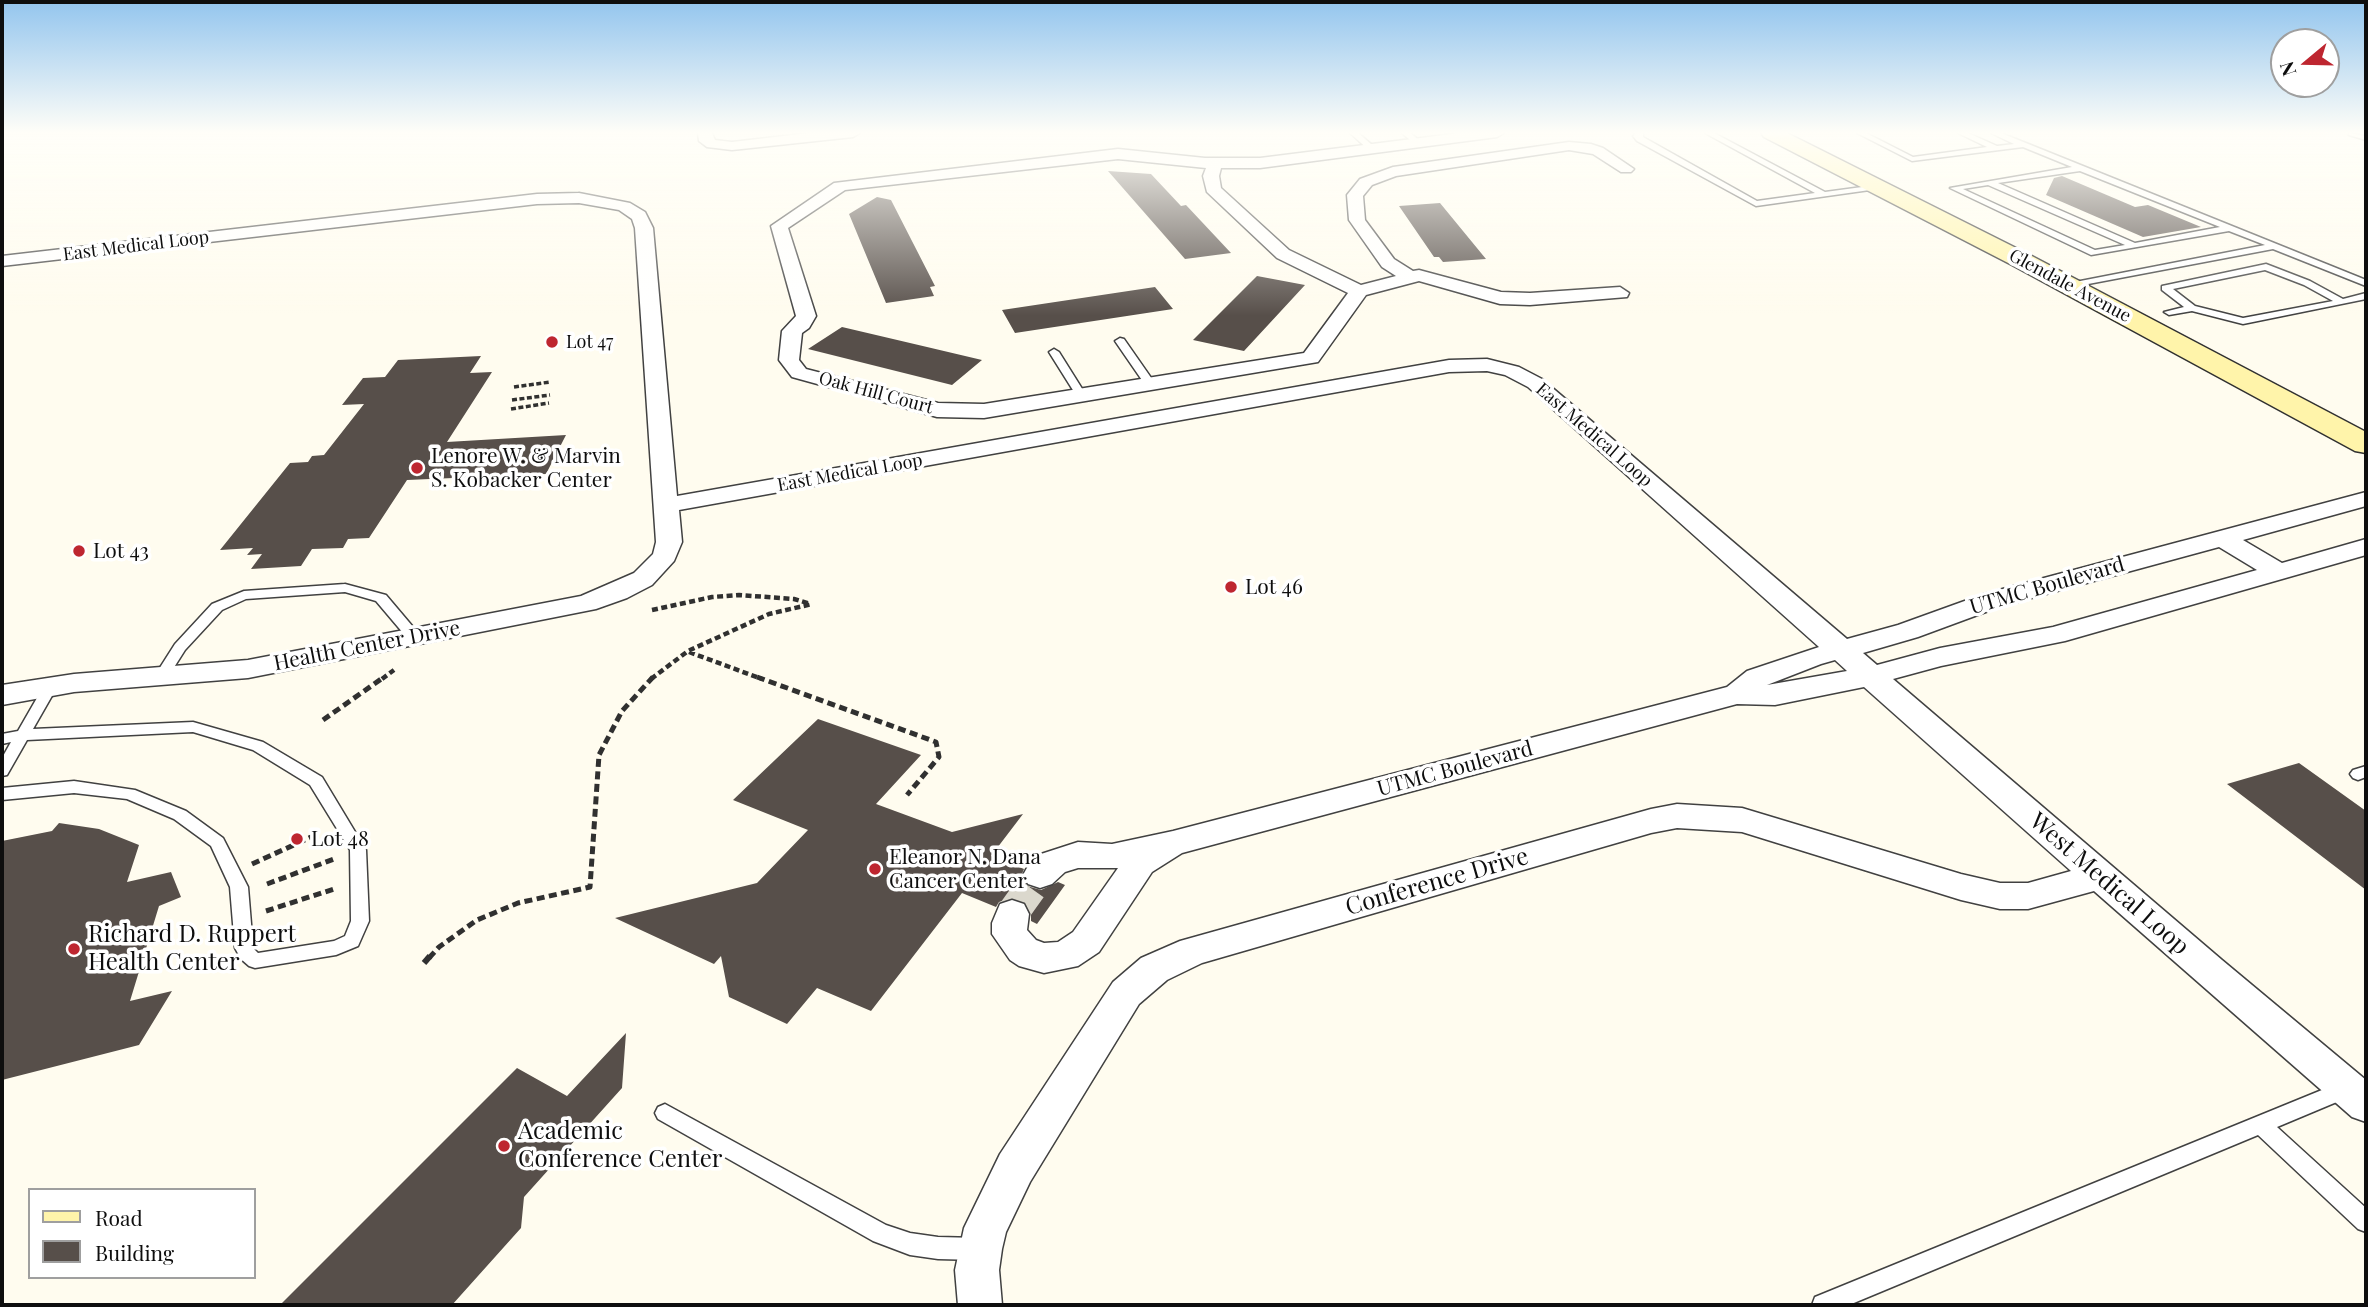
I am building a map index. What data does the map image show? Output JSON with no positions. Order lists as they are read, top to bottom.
{
  "streets": {
    "main road": ["Glendale Avenue"],
    "street": [
      "East Medical Loop",
      "Oak Hill Court",
      "UTMC Boulevard",
      "Health Center Drive",
      "Conference Drive",
      "West Medical Loop"
    ]
  },
  "crossings": [
    ["East Medical Loop", "UTMC Boulevard"],
    ["East Medical Loop", "Health Center Drive"],
    ["East Medical Loop", "West Medical Loop"],
    ["UTMC Boulevard", "West Medical Loop"],
    ["Conference Drive", "West Medical Loop"]
  ],
  "places": [
    "Lot 47",
    "Lenore W. & Marvin S. Kobacker Center",
    "Lot 43",
    "Lot 46",
    "Lot 48",
    "Eleanor N. Dana Cancer Center",
    "Richard D. Ruppert Health Center",
    "Academic Conference Center"
  ],
  "legend": ["Road", "Building"],
  "north": "left"
}
